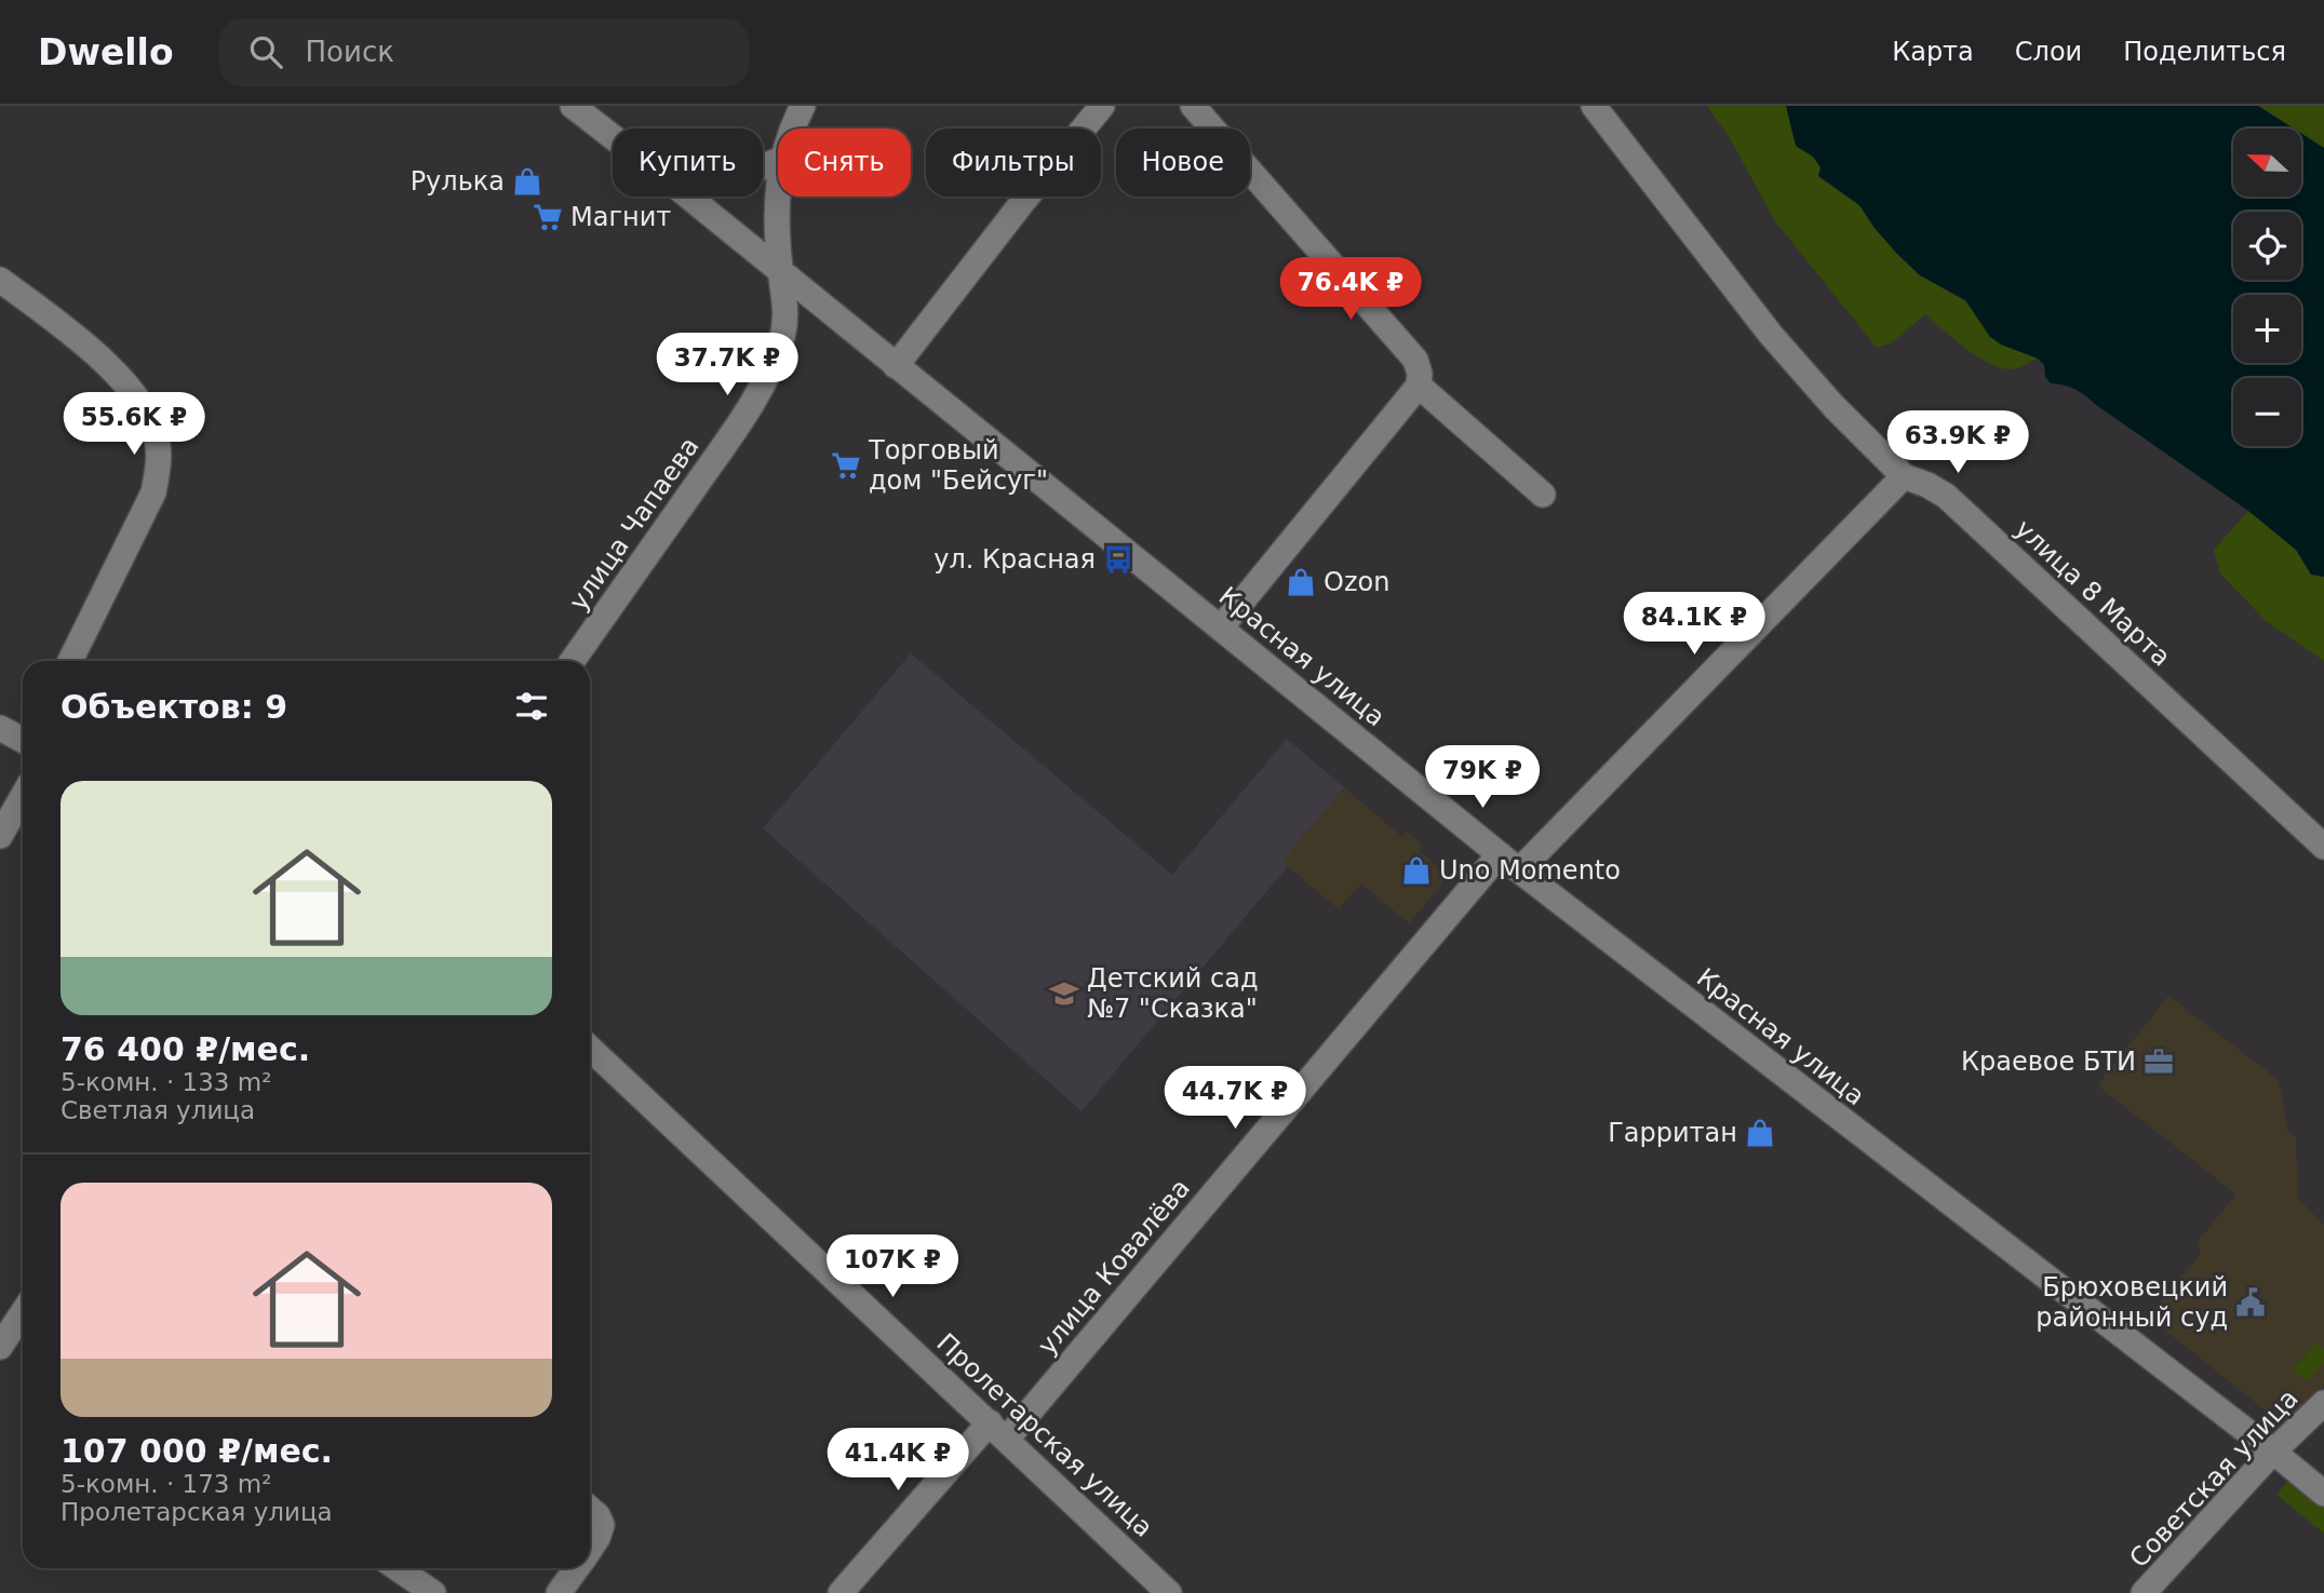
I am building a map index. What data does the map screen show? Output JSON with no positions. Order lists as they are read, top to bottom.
{
  "streets": {
    "street": [
      "улица Чапаева",
      "улица 8 Марта",
      "Красная улица",
      "улица Ковалёва",
      "Пролетарская улица",
      "Советская улица"
    ]
  },
  "crossings": [
    ["улица Чапаева", "Красная улица"],
    ["Красная улица", "улица Ковалёва"],
    ["Красная улица", "Советская улица"],
    ["улица Ковалёва", "Пролетарская улица"]
  ],
  "places": {
    "shop": [
      "Рулька",
      "Ozon",
      "Uno Momento",
      "Гарритан"
    ],
    "supermarket": ["Магнит", "Торговый дом \"Бейсуг\""],
    "bus stop": ["ул. Красная"],
    "school or university": ["Детский сад №7 \"Сказка\""],
    "office": ["Краевое БТИ"],
    "public building": ["Брюховецкий районный суд"]
  },
  "north": "left",
  "page": {
    "header": "Dwello",
    "search": "Поиск",
    "nav": ["Карта", "Слои", "Поделиться"],
    "map_buttons": ["+", "−"],
    "chip": [
      "Купить",
      "Снять",
      "Фильтры",
      "Новое"
    ],
    "price": [
      "76.4K ₽",
      "37.7K ₽",
      "55.6K ₽",
      "63.9K ₽",
      "84.1K ₽",
      "79K ₽",
      "44.7K ₽",
      "107K ₽",
      "41.4K ₽"
    ],
    "heading": "Объектов: 9",
    "list": [
      {
        "name": "76 400 ₽/мес.",
        "note": "5-комн. · 133 m² · Светлая улица"
      },
      {
        "name": "107 000 ₽/мес.",
        "note": "5-комн. · 173 m² · Пролетарская улица"
      }
    ]
  }
}
